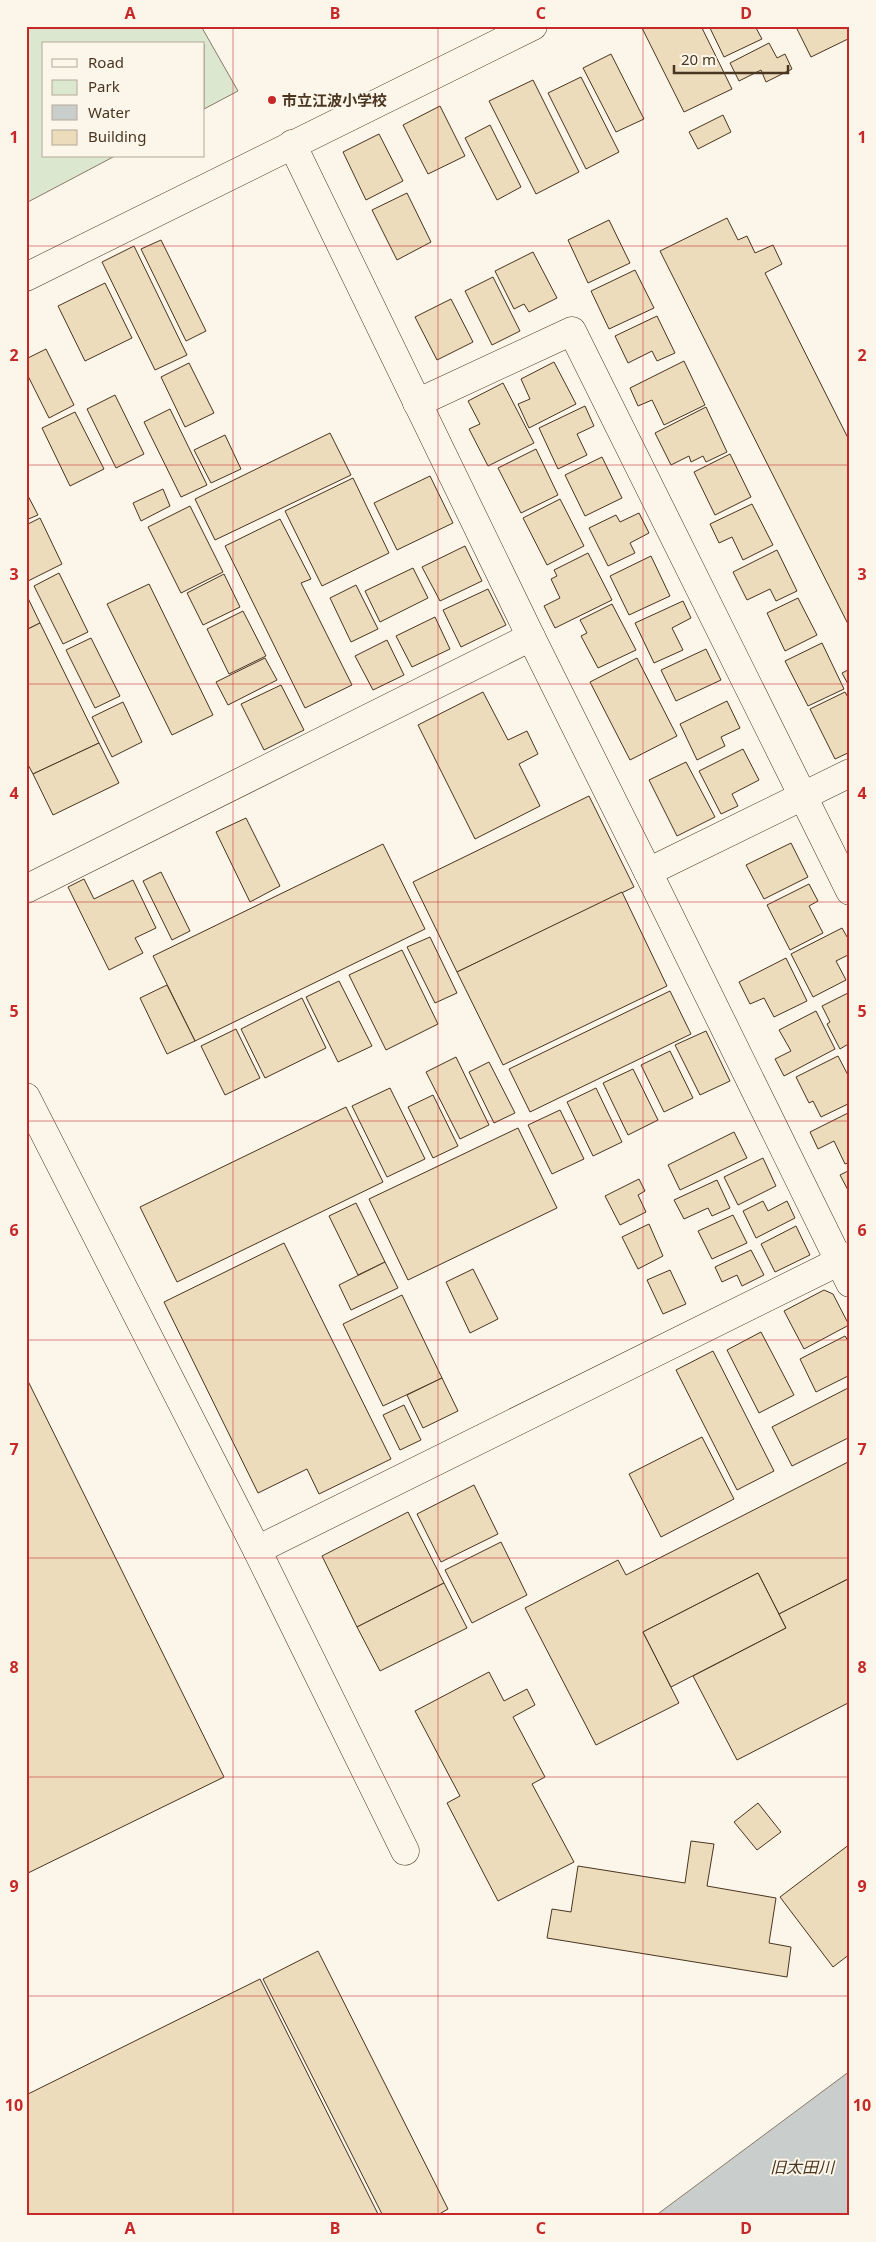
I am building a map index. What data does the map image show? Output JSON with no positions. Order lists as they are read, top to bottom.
{
  "water": ["旧太田川"],
  "places": ["市立江波小学校"],
  "legend": [
    "Road",
    "Park",
    "Water",
    "Building"
  ],
  "scale_bar": "20 m",
  "grid": {
    "columns": [
      "A",
      "B",
      "C",
      "D"
    ],
    "rows": [
      "1",
      "2",
      "3",
      "4",
      "5",
      "6",
      "7",
      "8",
      "9",
      "10"
    ]
  }
}
